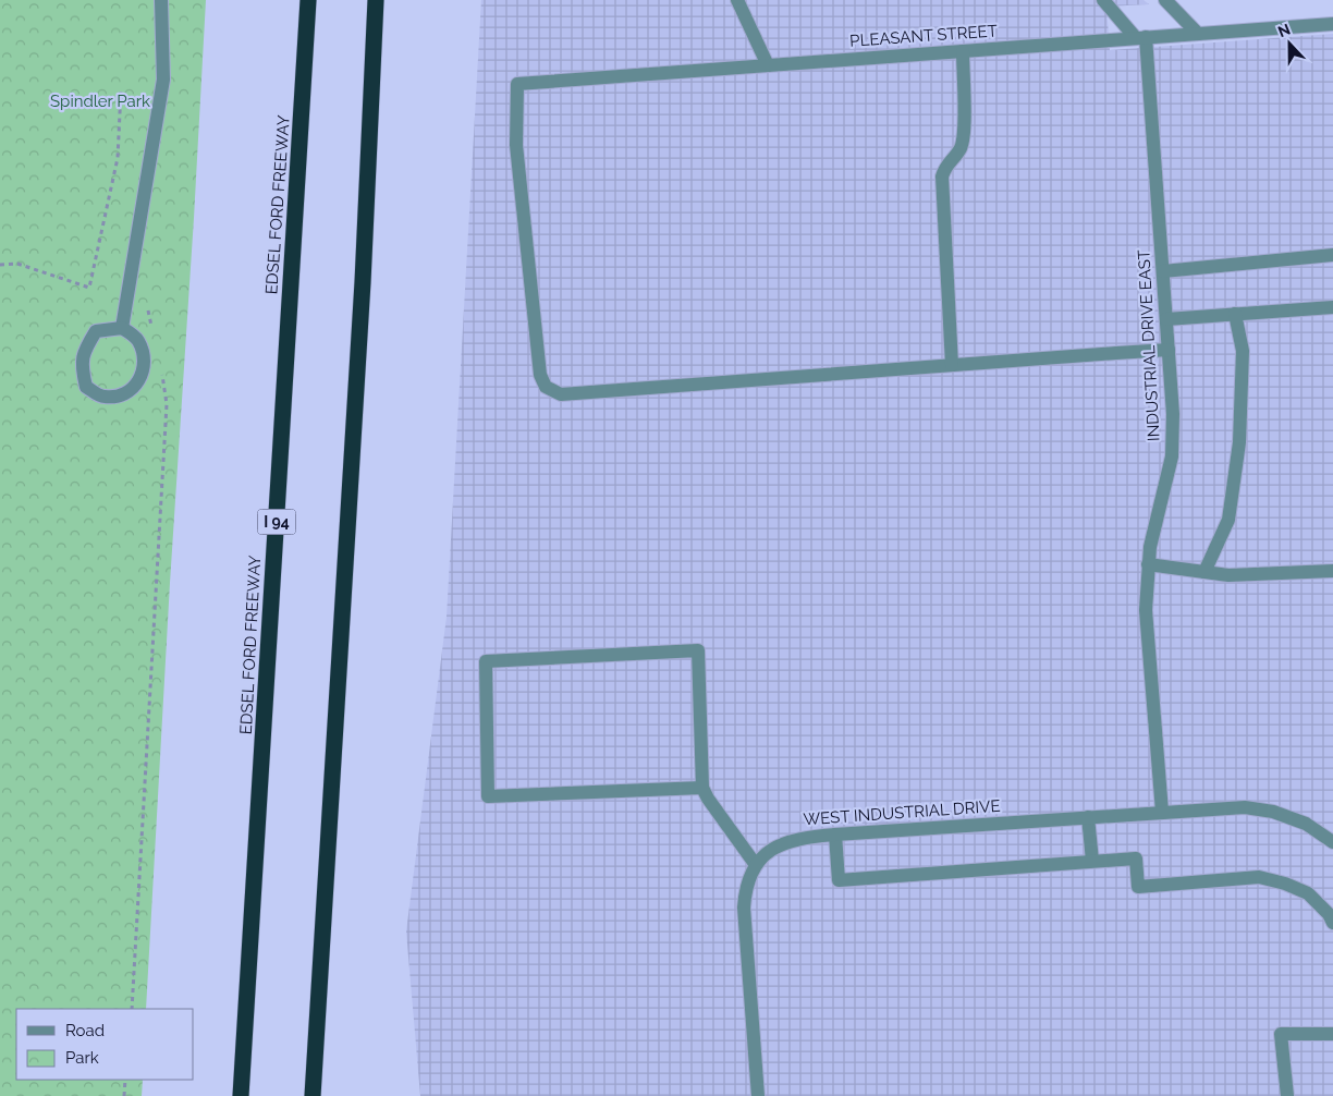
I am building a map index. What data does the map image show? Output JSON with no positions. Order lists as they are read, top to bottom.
{
  "streets": {
    "highway": ["EDSEL FORD FREEWAY", "I 94"],
    "street": ["PLEASANT STREET", "INDUSTRIAL DRIVE EAST", "WEST INDUSTRIAL DRIVE"]
  },
  "crossings": [
    ["PLEASANT STREET", "INDUSTRIAL DRIVE EAST"],
    ["INDUSTRIAL DRIVE EAST", "WEST INDUSTRIAL DRIVE"]
  ],
  "parks": ["Spindler Park"],
  "legend": ["Road", "Park"],
  "north": "top"
}
